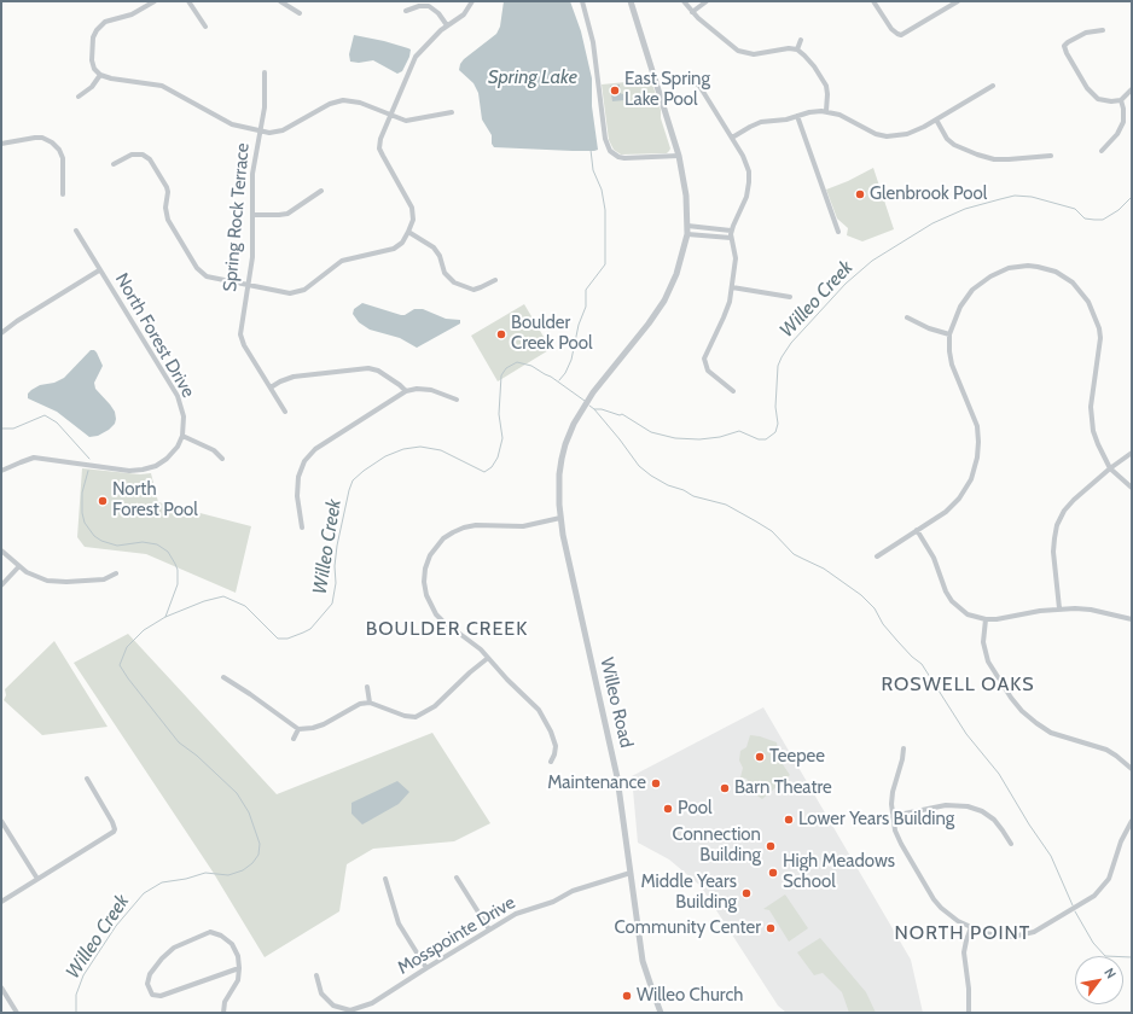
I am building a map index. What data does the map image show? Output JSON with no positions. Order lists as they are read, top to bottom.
{
  "streets": {
    "street": [
      "Spring Rock Terrace",
      "North Forest Drive",
      "Willeo Road",
      "Mosspointe Drive"
    ]
  },
  "crossings": [
    ["Willeo Road", "Mosspointe Drive"]
  ],
  "districts": ["BOULDER CREEK", "ROSWELL OAKS", "NORTH POINT"],
  "water": ["Spring Lake", "Willeo Creek"],
  "places": [
    "East Spring Lake Pool",
    "Glenbrook Pool",
    "Boulder Creek Pool",
    "North Forest Pool",
    "Teepee",
    "Maintenance",
    "Barn Theatre",
    "Pool",
    "Lower Years Building",
    "Connection Building",
    "High Meadows School",
    "Middle Years Building",
    "Community Center",
    "Willeo Church"
  ],
  "north": "top right"
}
